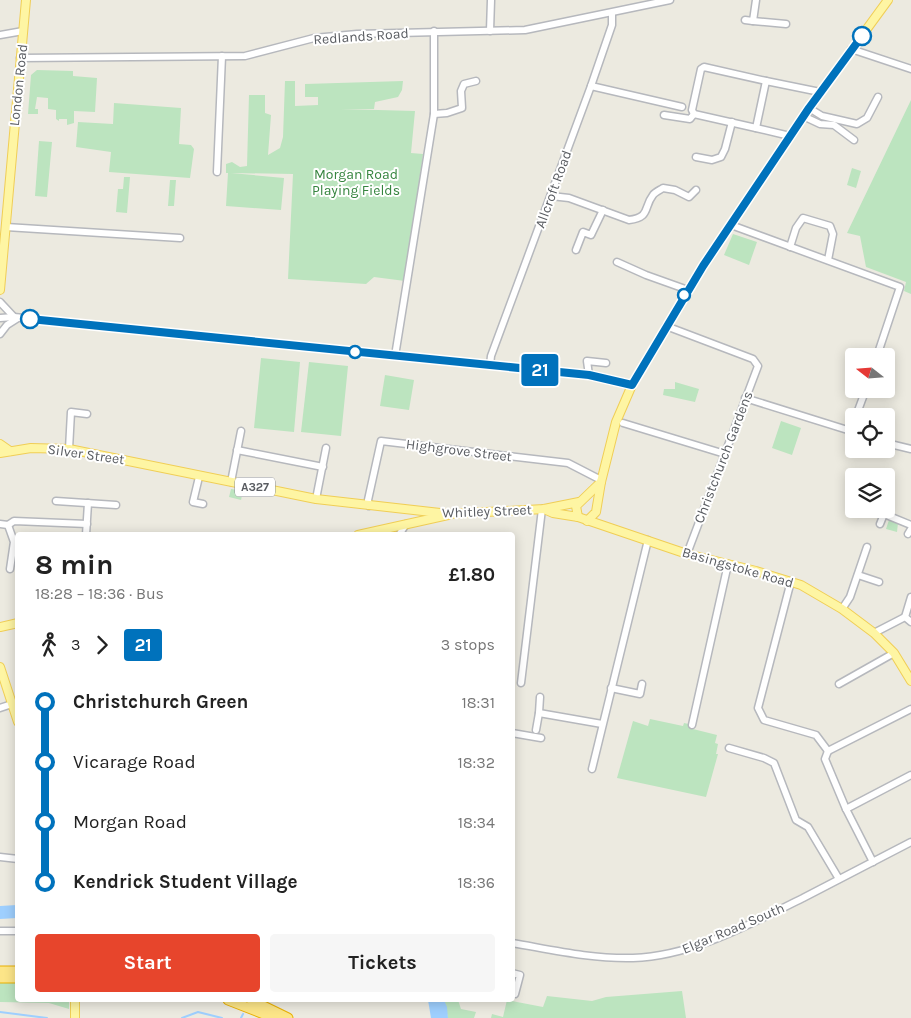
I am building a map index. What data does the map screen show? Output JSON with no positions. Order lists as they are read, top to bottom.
{
  "streets": {
    "main road": [
      "London Road",
      "Silver Street",
      "A327",
      "Whitley Street",
      "Basingstoke Road"
    ],
    "street": [
      "Redlands Road",
      "Allcroft Road",
      "Highgrove Street",
      "Christchurch Gardens",
      "Elgar Road South"
    ]
  },
  "crossings": [
    ["Redlands Road", "London Road"],
    ["Redlands Road", "Allcroft Road"],
    ["Highgrove Street", "A327"],
    ["Highgrove Street", "Whitley Street"],
    ["Silver Street", "A327"],
    ["Christchurch Gardens", "Basingstoke Road"],
    ["A327", "Whitley Street"]
  ],
  "parks": ["Morgan Road Playing Fields"],
  "lines": ["bus line 21"],
  "north": "left",
  "page": {
    "on_map": "21",
    "heading": ["8 min", "18:28 – 18:36 · Bus", "£1.80"],
    "legs": ["3", "21", "3 stops"],
    "list": [
      {
        "name": "Christchurch Green",
        "value": "18:31"
      },
      {
        "name": "Vicarage Road",
        "value": "18:32"
      },
      {
        "name": "Morgan Road",
        "value": "18:34"
      },
      {
        "name": "Kendrick Student Village",
        "value": "18:36"
      }
    ],
    "buttons": ["Start", "Tickets"]
  }
}
